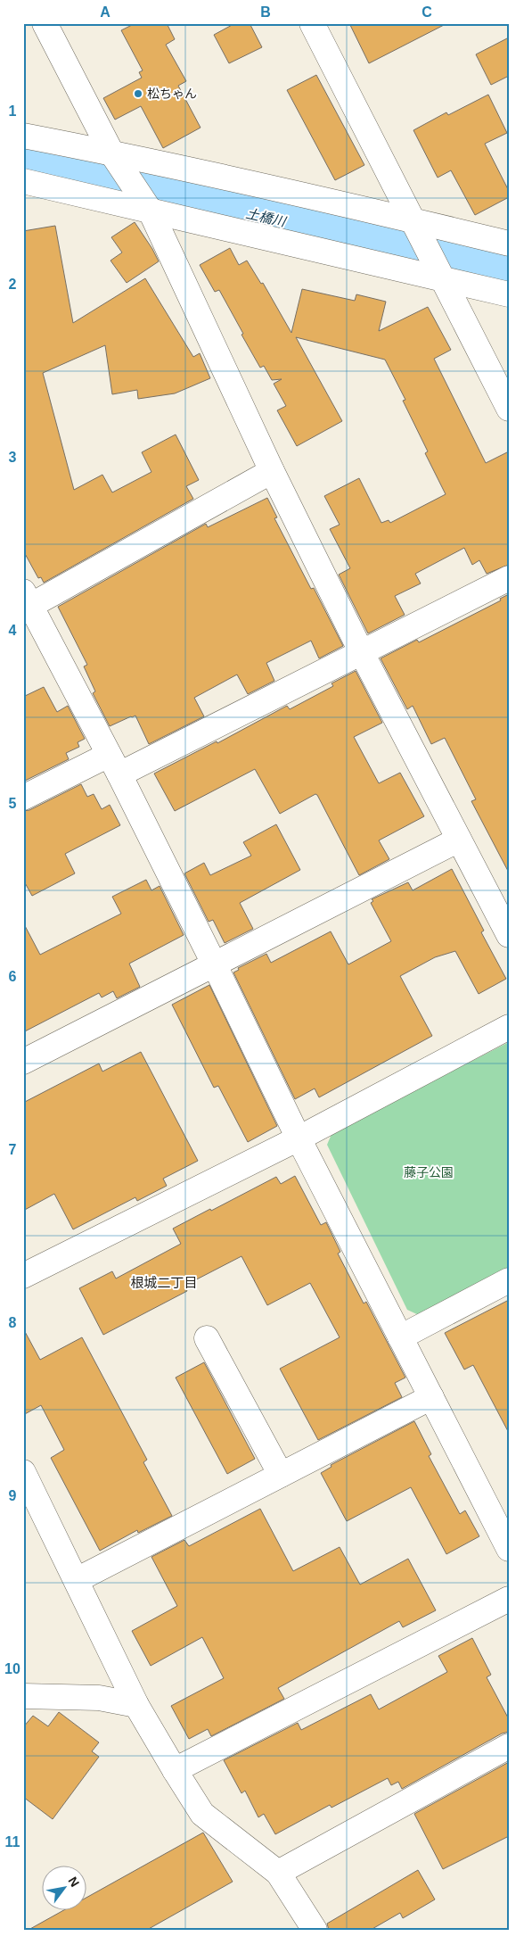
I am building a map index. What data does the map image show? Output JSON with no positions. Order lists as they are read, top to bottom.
{
  "districts": ["根城二丁目"],
  "water": ["土橋川"],
  "parks": ["藤子公園"],
  "places": ["松ちゃん"],
  "north": "top right",
  "grid": {
    "columns": ["A", "B", "C"],
    "rows": [
      "1",
      "2",
      "3",
      "4",
      "5",
      "6",
      "7",
      "8",
      "9",
      "10",
      "11"
    ]
  }
}
